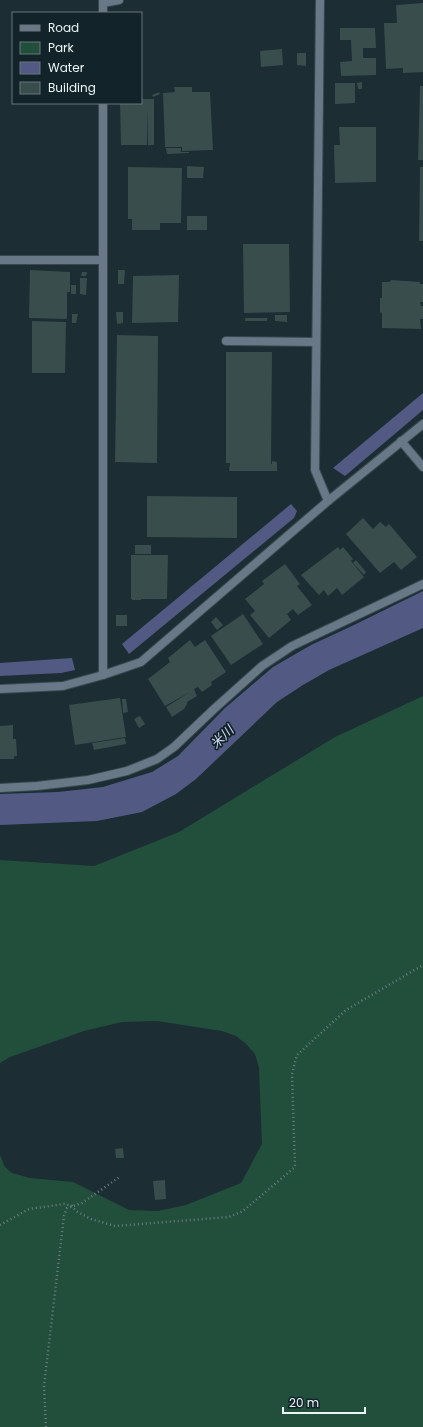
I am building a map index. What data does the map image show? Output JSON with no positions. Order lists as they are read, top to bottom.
{
  "water": ["米川"],
  "legend": [
    "Road",
    "Park",
    "Water",
    "Building"
  ],
  "scale_bar": "20 m"
}
